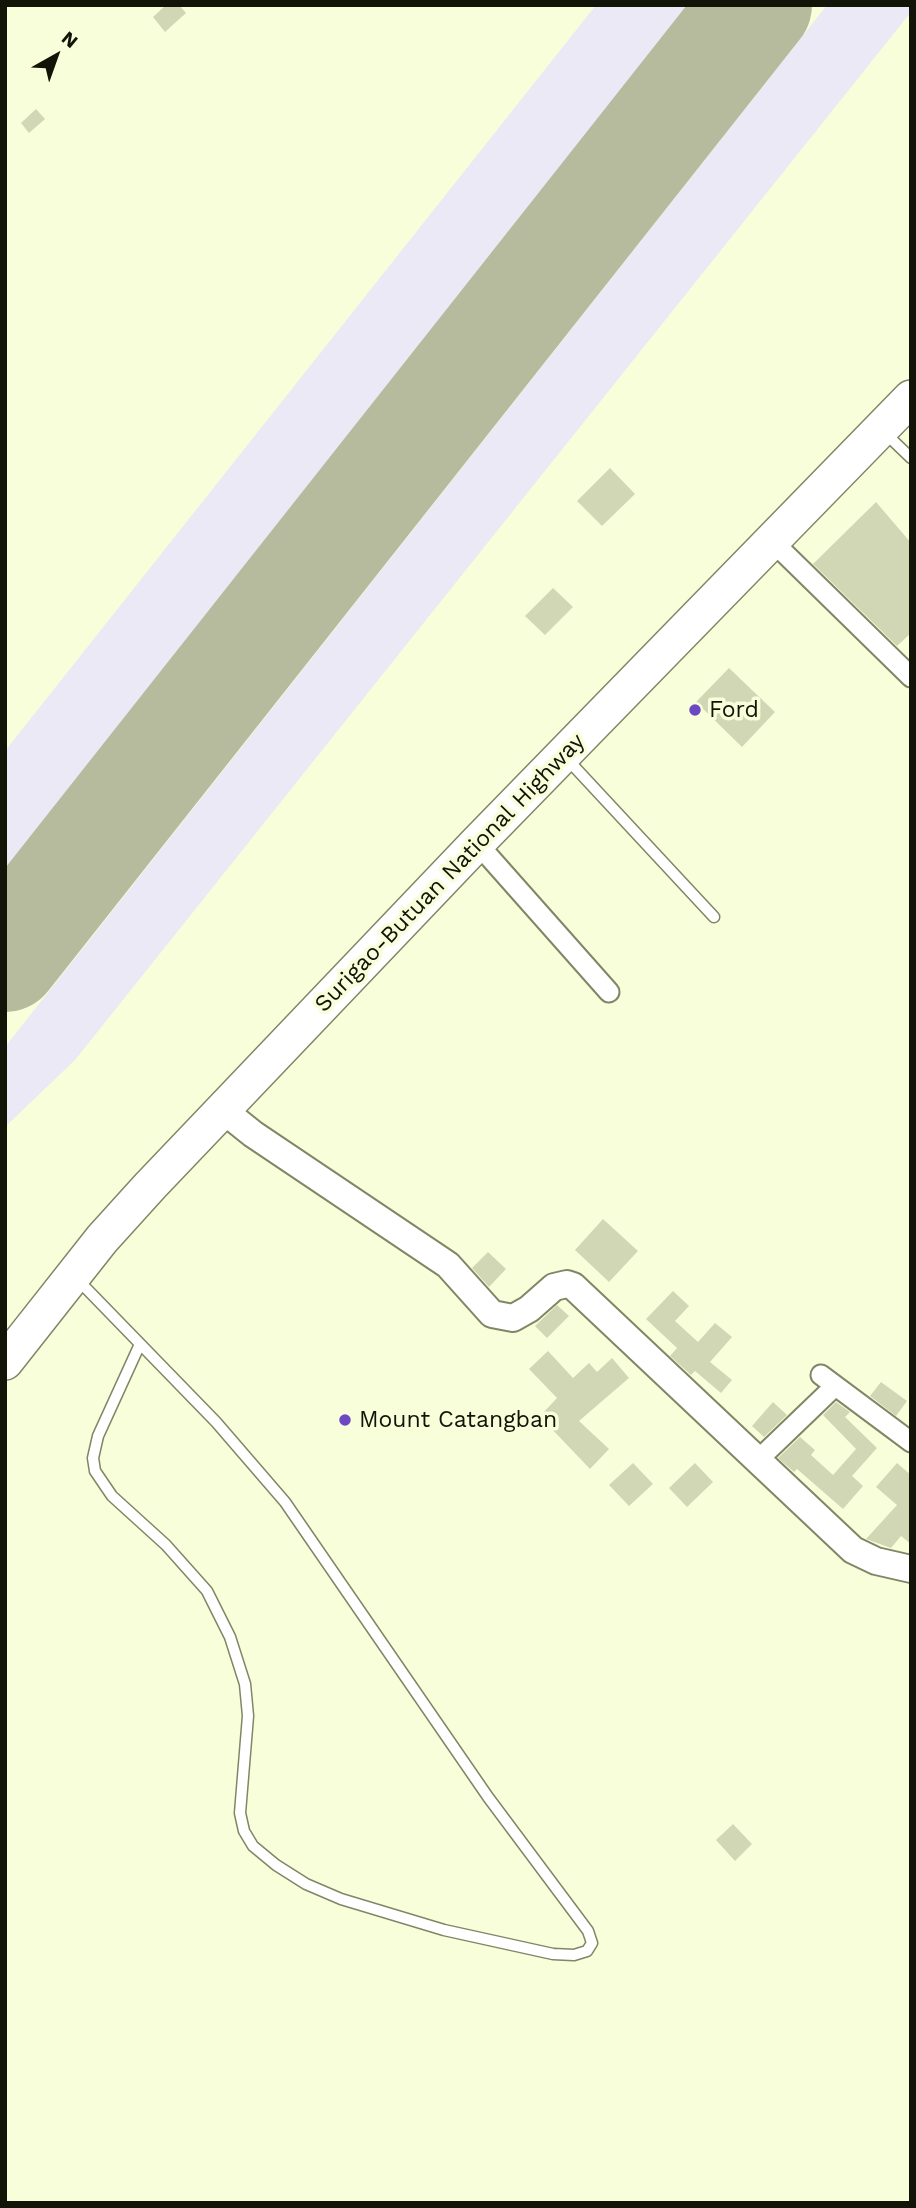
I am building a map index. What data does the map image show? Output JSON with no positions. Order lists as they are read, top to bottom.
{
  "streets": {
    "highway": ["Surigao-Butuan National Highway"]
  },
  "places": ["Ford", "Mount Catangban"],
  "north": "top right"
}
